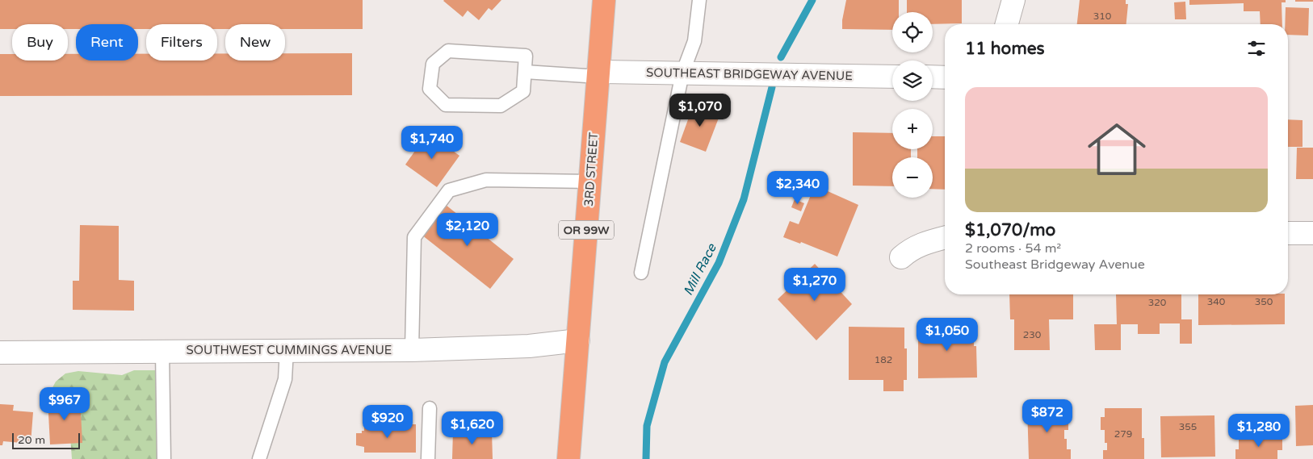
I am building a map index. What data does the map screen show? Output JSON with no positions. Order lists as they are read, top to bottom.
{
  "streets": {
    "highway": ["3RD STREET", "OR 99W"],
    "street": ["SOUTHEAST BRIDGEWAY AVENUE", "SOUTHWEST CUMMINGS AVENUE"]
  },
  "crossings": [
    ["SOUTHEAST BRIDGEWAY AVENUE", "3RD STREET"],
    ["3RD STREET", "SOUTHWEST CUMMINGS AVENUE"]
  ],
  "water": ["Mill Race"],
  "house_numbers": [
    "310",
    "340",
    "350",
    "320",
    "230",
    "182",
    "355",
    "279"
  ],
  "scale_bar": "20 m",
  "page": {
    "map_buttons": ["+", "−"],
    "chip": [
      "Buy",
      "Rent",
      "Filters",
      "New"
    ],
    "heading": "11 homes",
    "list": [
      {
        "name": "$1,070/mo",
        "note": "2 rooms · 54 m² · Southeast Bridgeway Avenue"
      }
    ],
    "price": [
      "$1,070",
      "$1,740",
      "$2,340",
      "$2,120",
      "$1,270",
      "$1,050",
      "$967",
      "$872",
      "$920",
      "$1,620",
      "$1,280"
    ],
    "scale": "20 m"
  }
}
